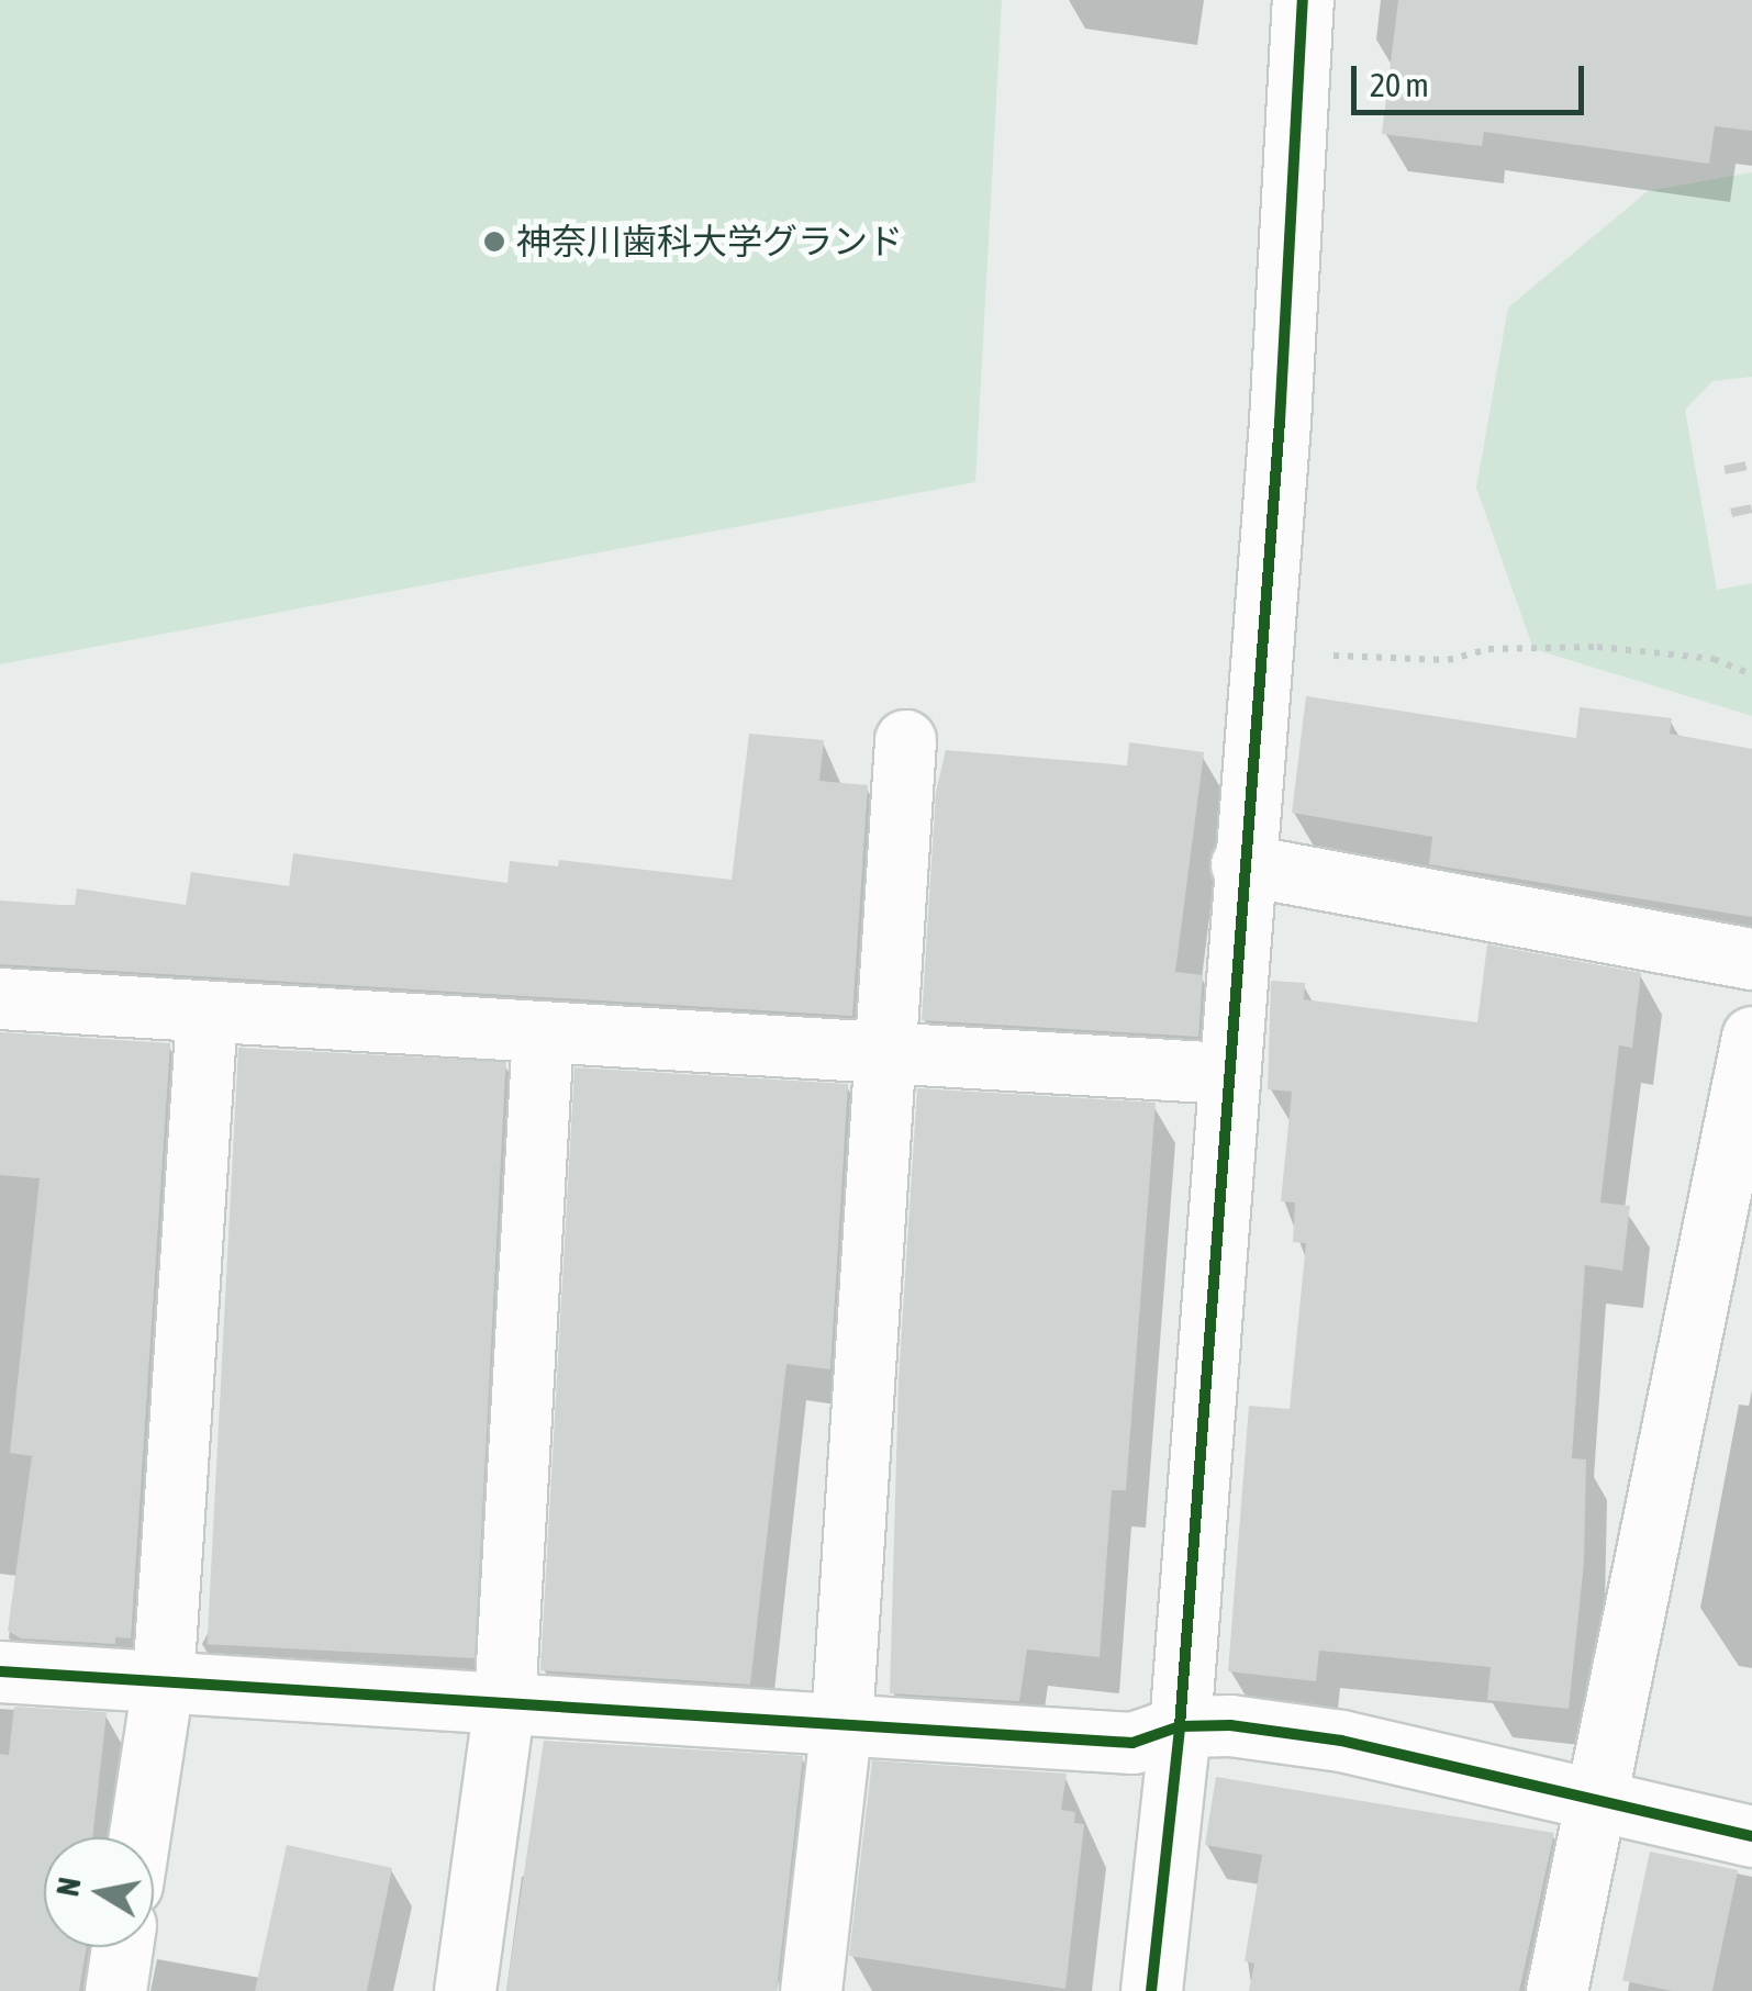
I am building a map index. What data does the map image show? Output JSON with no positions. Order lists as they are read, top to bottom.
{
  "places": ["神奈川歯科大学グランド"],
  "scale_bar": "20 m",
  "north": "left"
}
